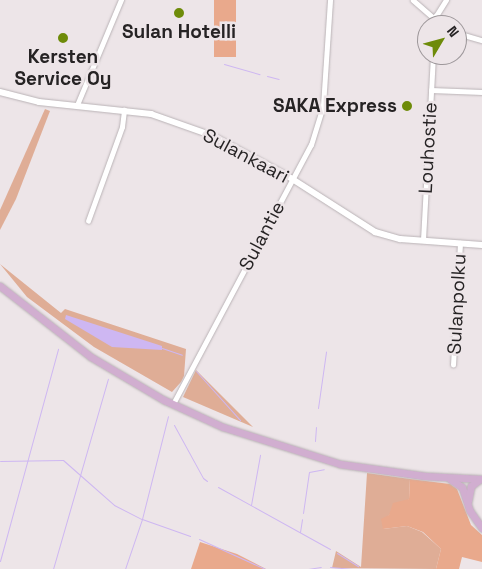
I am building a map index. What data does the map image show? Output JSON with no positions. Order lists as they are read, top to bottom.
{
  "streets": {
    "street": [
      "Louhostie",
      "Sulankaari",
      "Sulantie",
      "Sulanpolku"
    ]
  },
  "crossings": [
    ["Louhostie", "Sulankaari"],
    ["Sulankaari", "Sulantie"],
    ["Sulankaari", "Sulanpolku"]
  ],
  "places": ["Sulan Hotelli", "Kersten Service Oy", "SAKA Express"],
  "north": "top right"
}
